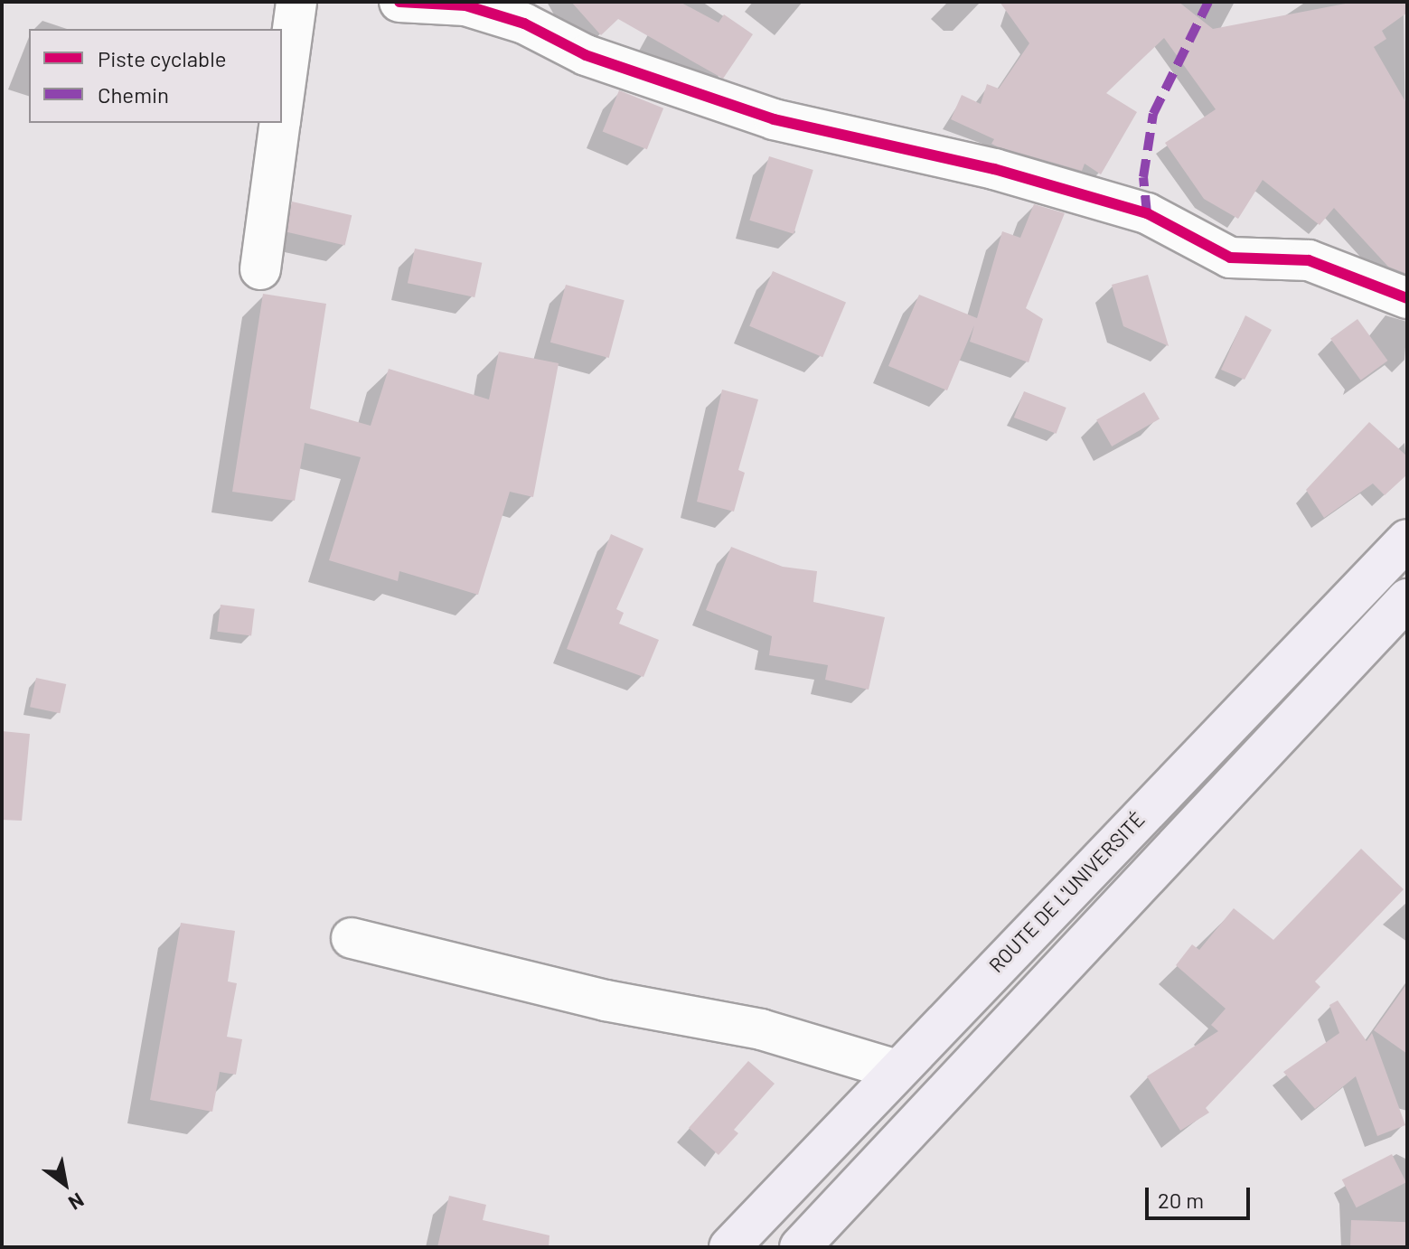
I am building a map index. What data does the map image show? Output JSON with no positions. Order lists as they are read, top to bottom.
{
  "streets": {
    "main road": ["ROUTE DE L'UNIVERSITÉ"]
  },
  "legend": ["Piste cyclable", "Chemin"],
  "scale_bar": "20 m",
  "north": "bottom right"
}
